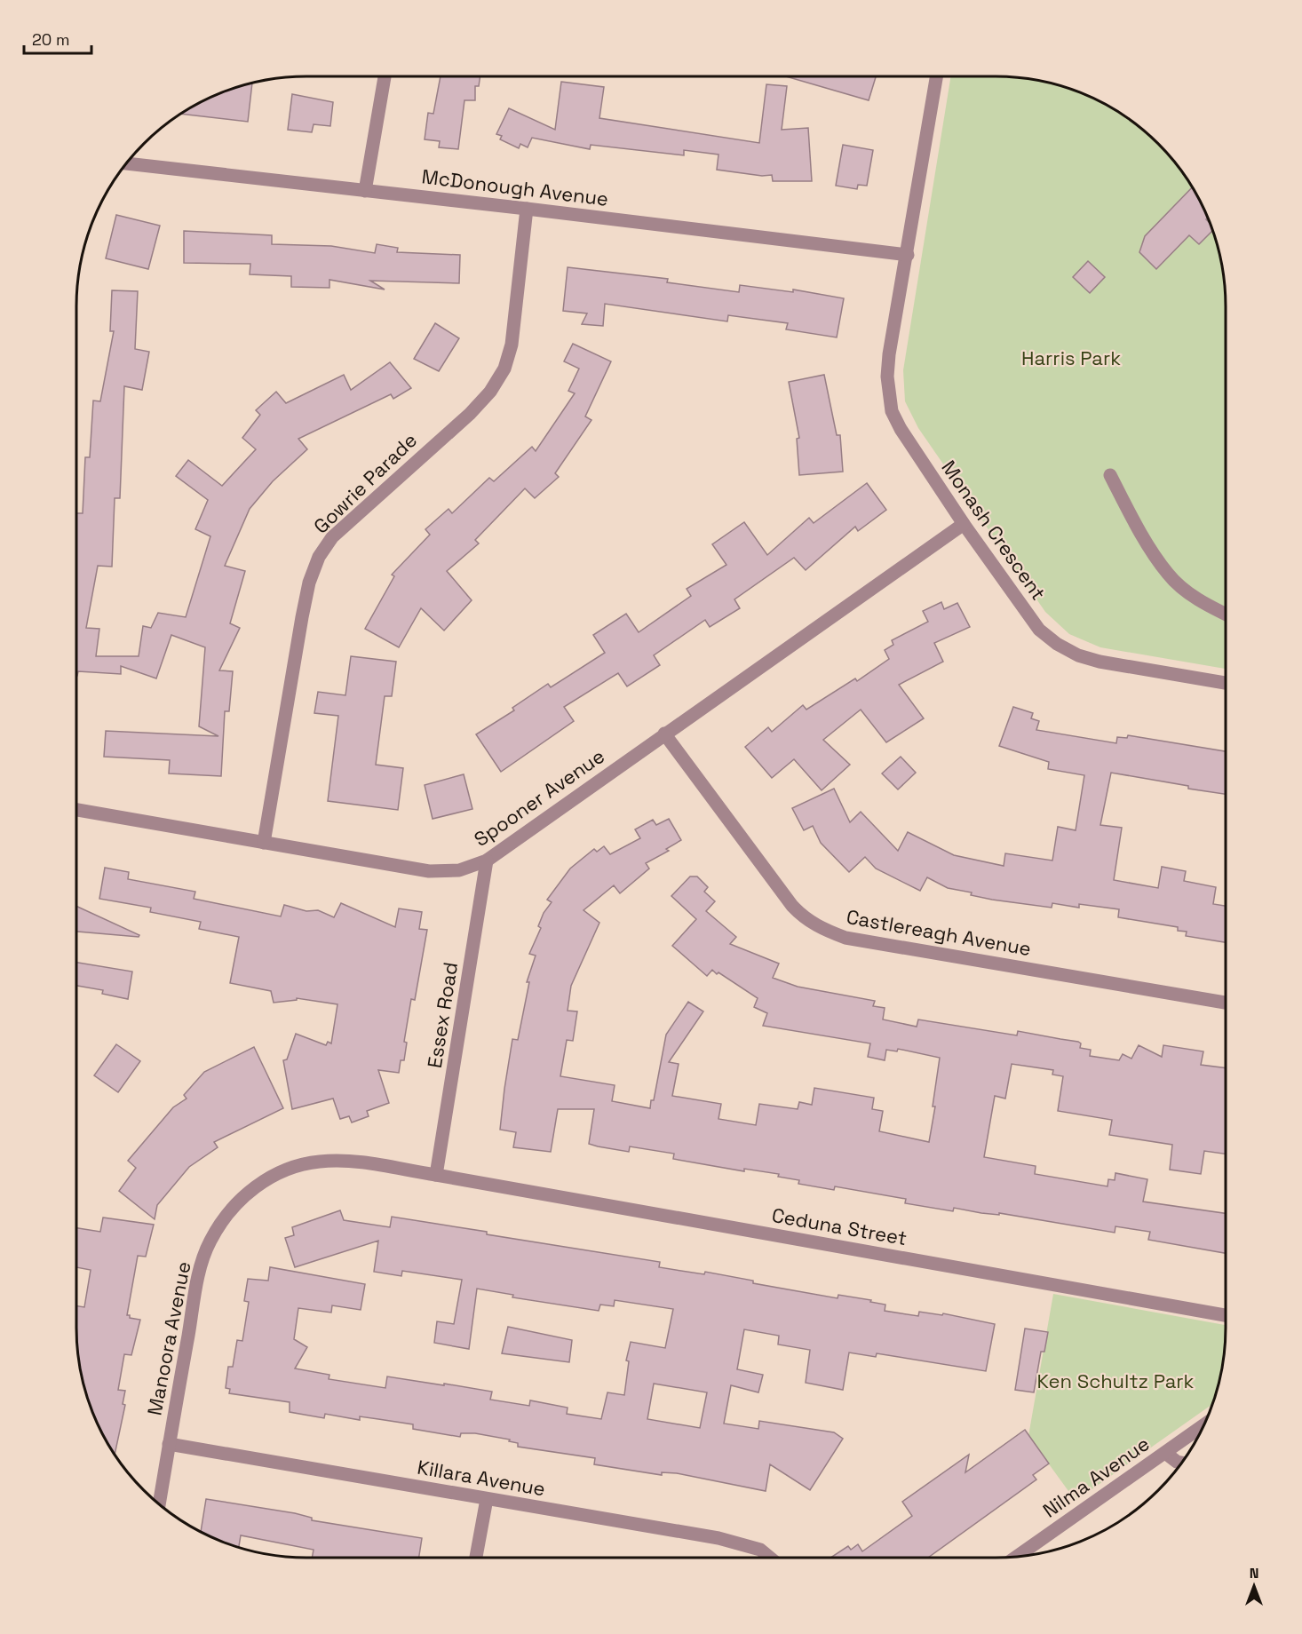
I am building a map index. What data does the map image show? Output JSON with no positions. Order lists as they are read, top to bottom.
{
  "streets": {
    "street": [
      "McDonough Avenue",
      "Gowrie Parade",
      "Monash Crescent",
      "Spooner Avenue",
      "Castlereagh Avenue",
      "Essex Road",
      "Ceduna Street",
      "Manoora Avenue",
      "Nilma Avenue",
      "Killara Avenue"
    ]
  },
  "crossings": [
    ["McDonough Avenue", "Gowrie Parade"],
    ["McDonough Avenue", "Monash Crescent"],
    ["Gowrie Parade", "Spooner Avenue"],
    ["Monash Crescent", "Spooner Avenue"],
    ["Spooner Avenue", "Castlereagh Avenue"],
    ["Spooner Avenue", "Essex Road"],
    ["Essex Road", "Ceduna Street"],
    ["Essex Road", "Manoora Avenue"],
    ["Ceduna Street", "Manoora Avenue"],
    ["Manoora Avenue", "Killara Avenue"]
  ],
  "parks": ["Harris Park", "Ken Schultz Park"],
  "scale_bar": "20 m",
  "north": "top"
}
